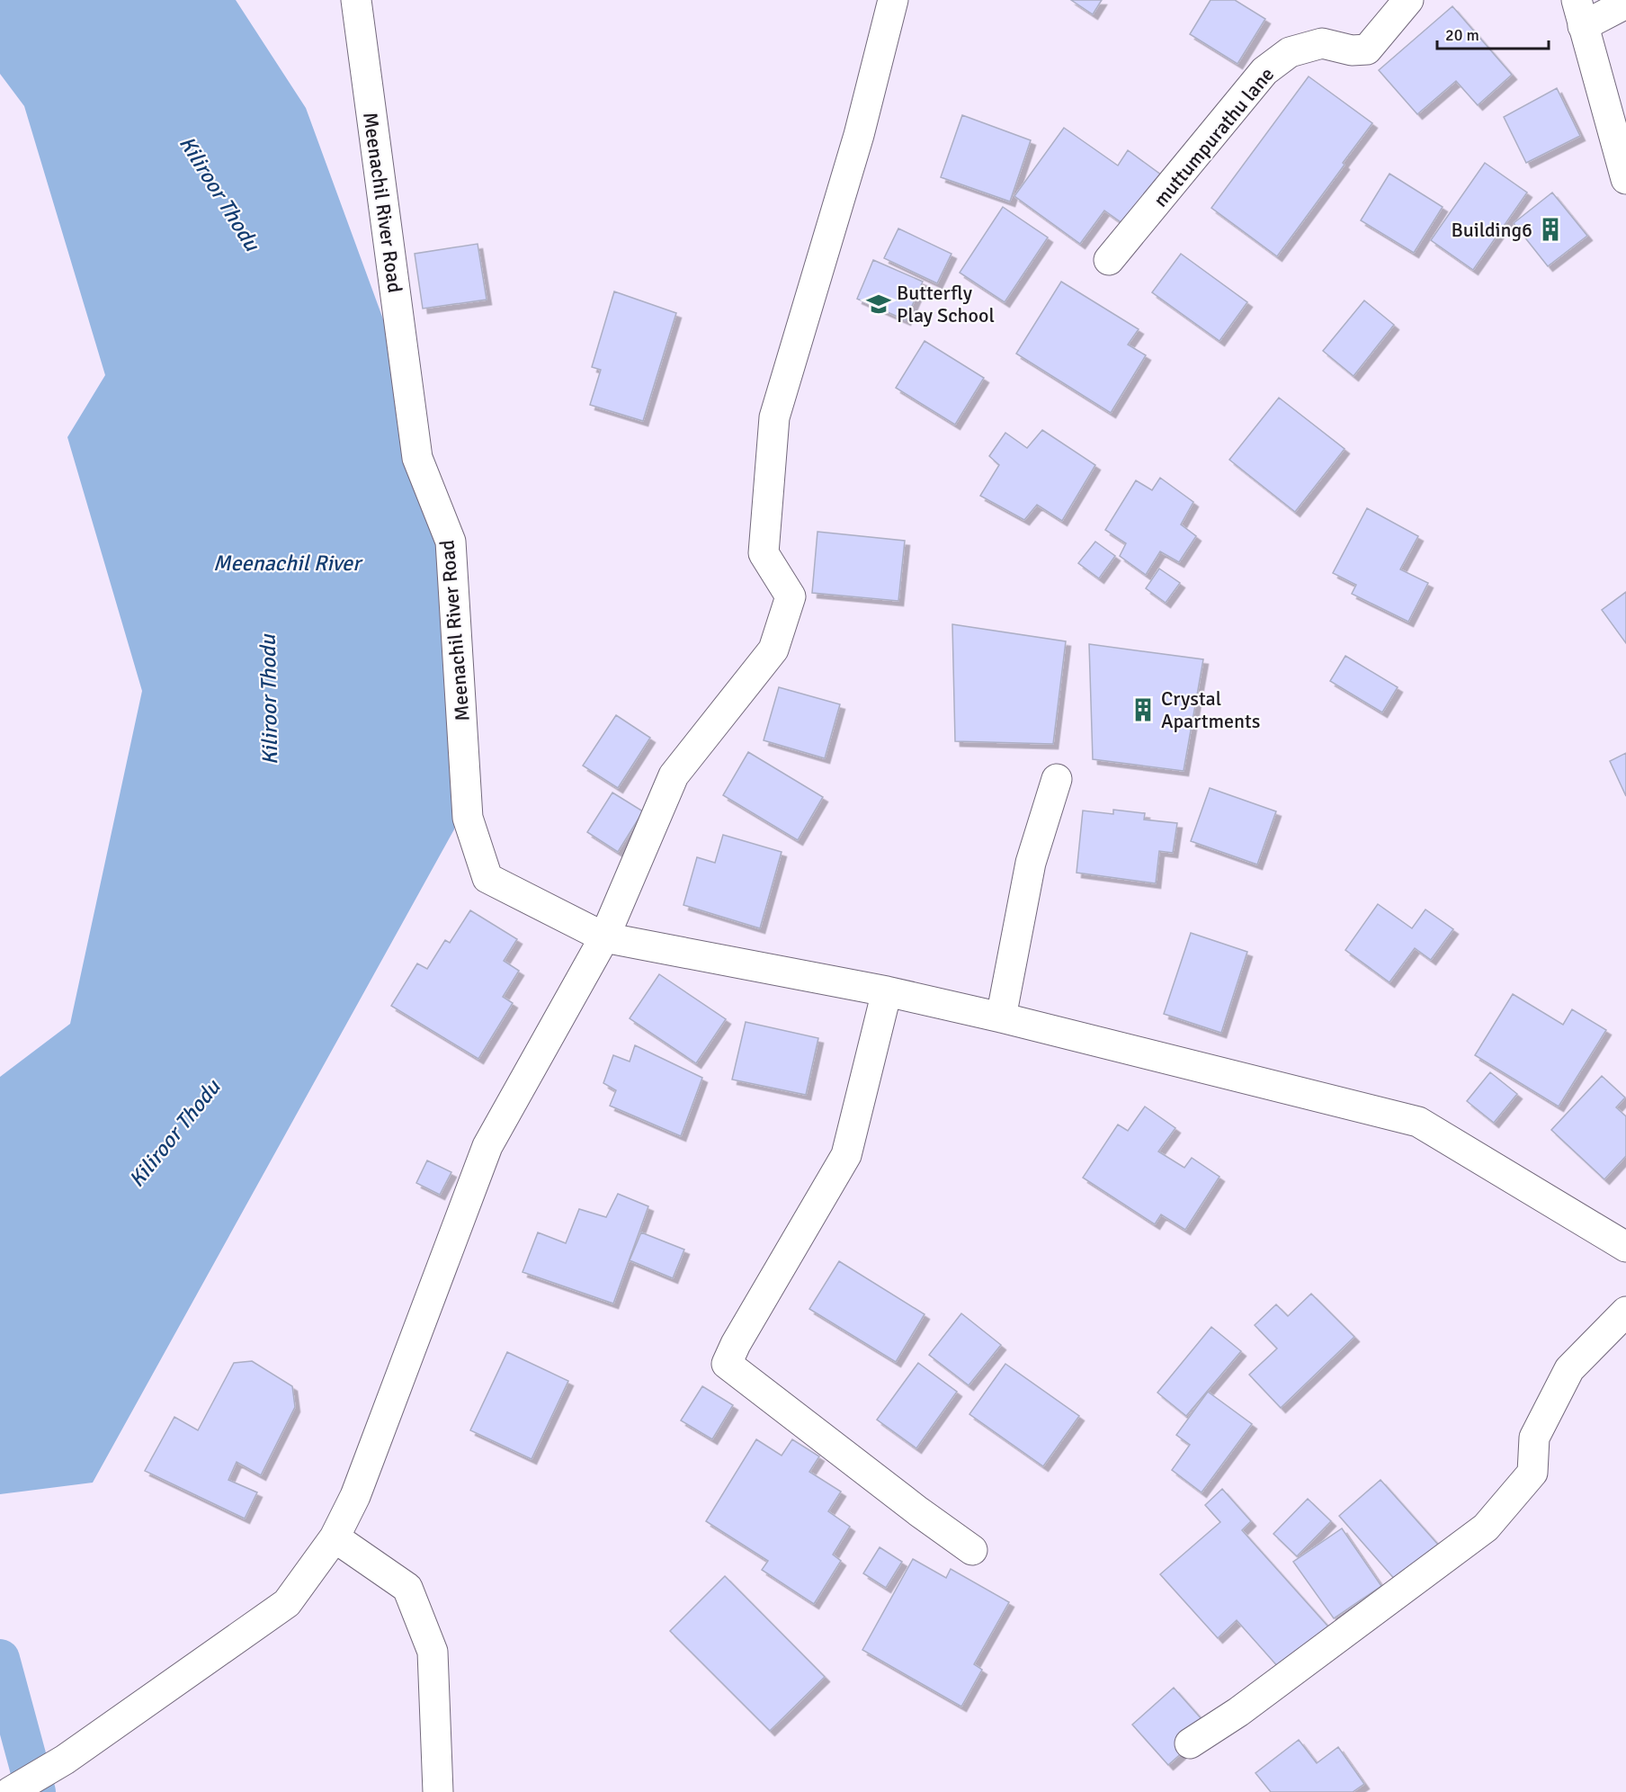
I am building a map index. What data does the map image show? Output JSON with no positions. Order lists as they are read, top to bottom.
{
  "streets": {
    "street": ["muttumpurathu lane", "Meenachil River Road"]
  },
  "water": ["Kiliroor Thodu", "Meenachil River"],
  "places": {
    "building": ["Building6", "Crystal Apartments"],
    "school or university": ["Butterfly Play School"]
  },
  "scale_bar": "20 m"
}
